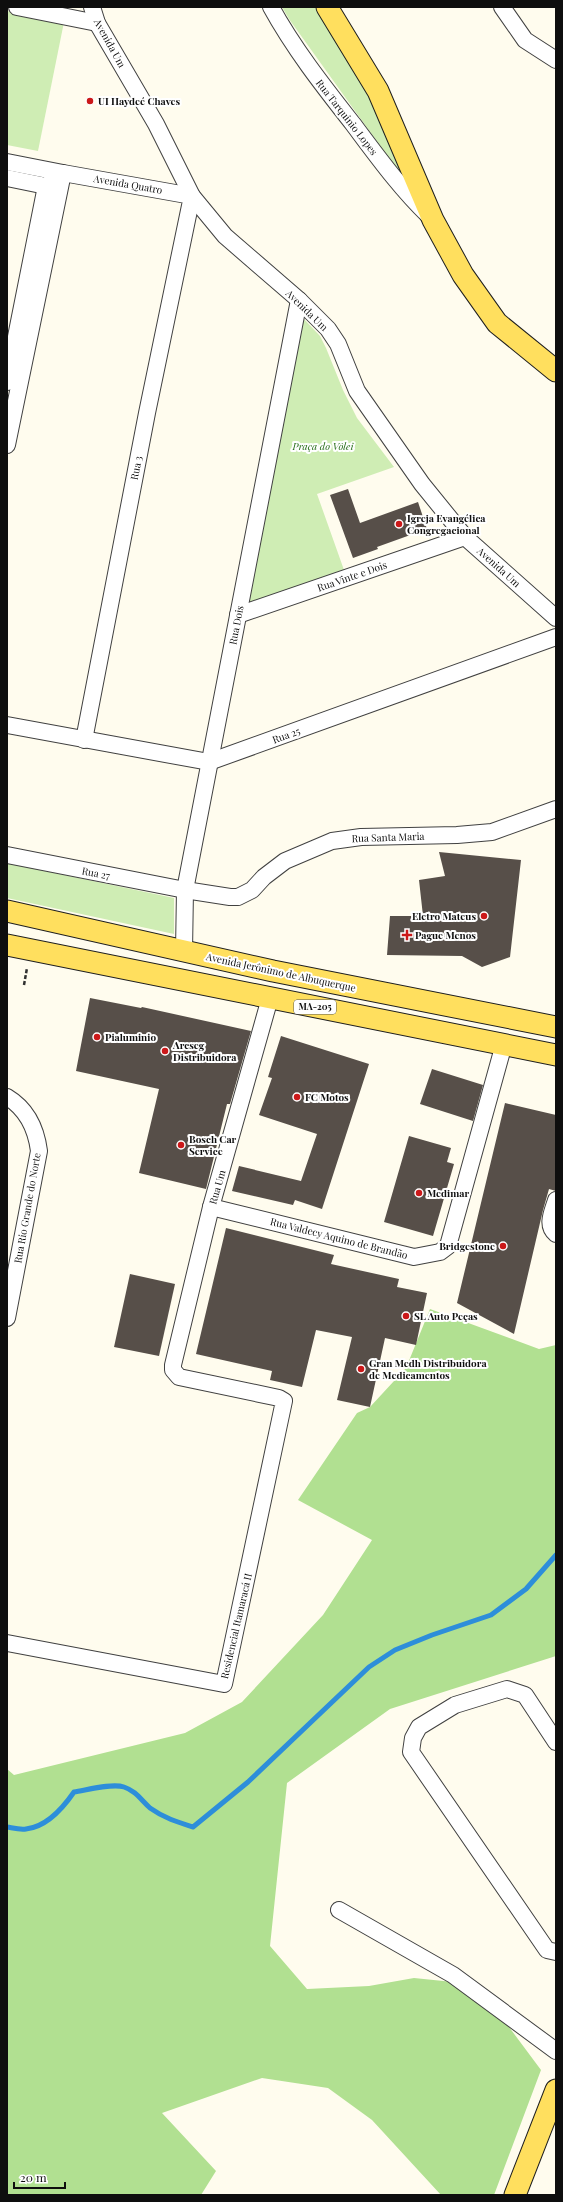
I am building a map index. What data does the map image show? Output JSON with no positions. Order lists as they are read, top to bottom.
{
  "streets": {
    "main road": ["Rua Tarquinio Lopes", "Avenida Jerônimo de Albuquerque", "MA-205"],
    "street": [
      "Avenida Um",
      "Avenida Quatro",
      "Rua 3",
      "Rua Vinte e Dois",
      "Rua Dois",
      "Rua 25",
      "Rua Santa Maria",
      "Rua 27",
      "Rua Um",
      "Rua Rio Grande do Norte",
      "Rua Valdecy Aquino de Brandão",
      "Residencial Itamaracá II"
    ]
  },
  "crossings": [
    ["Avenida Um", "Avenida Quatro"],
    ["Avenida Um", "Rua 3"],
    ["Avenida Um", "Rua Vinte e Dois"],
    ["Avenida Um", "Rua Dois"],
    ["Avenida Quatro", "Rua 3"],
    ["Rua 3", "Rua 25"],
    ["Rua Vinte e Dois", "Rua Dois"],
    ["Rua Dois", "Rua 25"],
    ["Rua Dois", "Rua Santa Maria"],
    ["Rua Dois", "Rua 27"],
    ["Rua Dois", "Avenida Jerônimo de Albuquerque"],
    ["Rua Santa Maria", "Rua 27"],
    ["MA-205", "Rua Um"],
    ["MA-205", "Rua Valdecy Aquino de Brandão"],
    ["Rua Um", "Rua Valdecy Aquino de Brandão"],
    ["Rua Um", "Residencial Itamaracá II"]
  ],
  "parks": ["Praça do Vôlei"],
  "places": {
    "other": [
      "UI Haydeé Chaves",
      "Igreja Evangélica Congregacional",
      "Eletro Mateus",
      "Pialuminio",
      "Arcseg Distribuidora",
      "FC Motos",
      "Bosch Car Service",
      "Medimar",
      "Bridgestone",
      "SL Auto Peças",
      "Gran Medh Distribuidora de Medicamentos"
    ],
    "health": ["Pague Menos"]
  },
  "scale_bar": "20 m"
}
